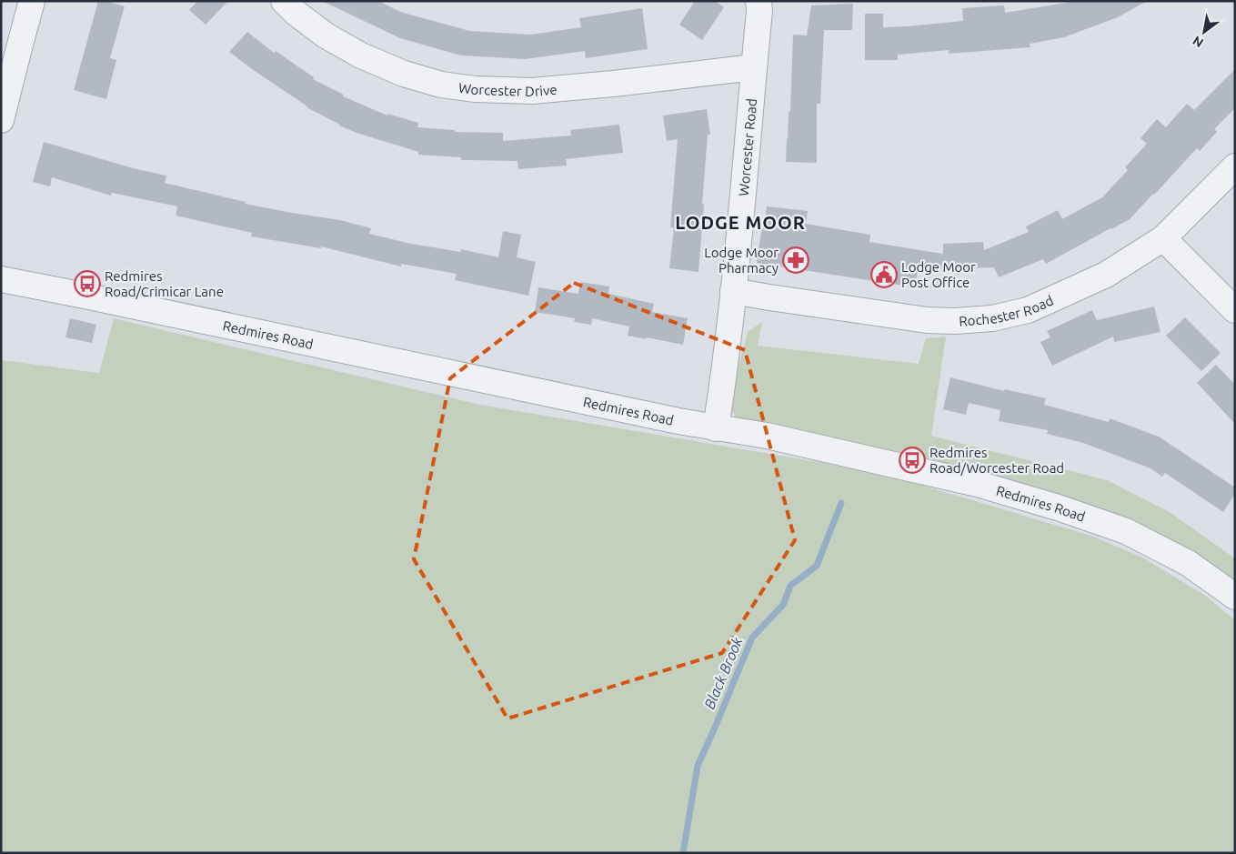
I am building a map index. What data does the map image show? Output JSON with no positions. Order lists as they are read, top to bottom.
{
  "streets": {
    "street": [
      "Worcester Drive",
      "Worcester Road",
      "Rochester Road",
      "Redmires Road"
    ]
  },
  "crossings": [
    ["Worcester Drive", "Worcester Road"],
    ["Worcester Road", "Rochester Road"],
    ["Worcester Road", "Redmires Road"]
  ],
  "districts": ["LODGE MOOR"],
  "water": ["Black Brook"],
  "places": {
    "pharmacy": ["Lodge Moor Pharmacy"],
    "public building": ["Lodge Moor Post Office"],
    "bus stop": ["Redmires Road/Crimicar Lane", "Redmires Road/Worcester Road"]
  },
  "north": "bottom left"
}
